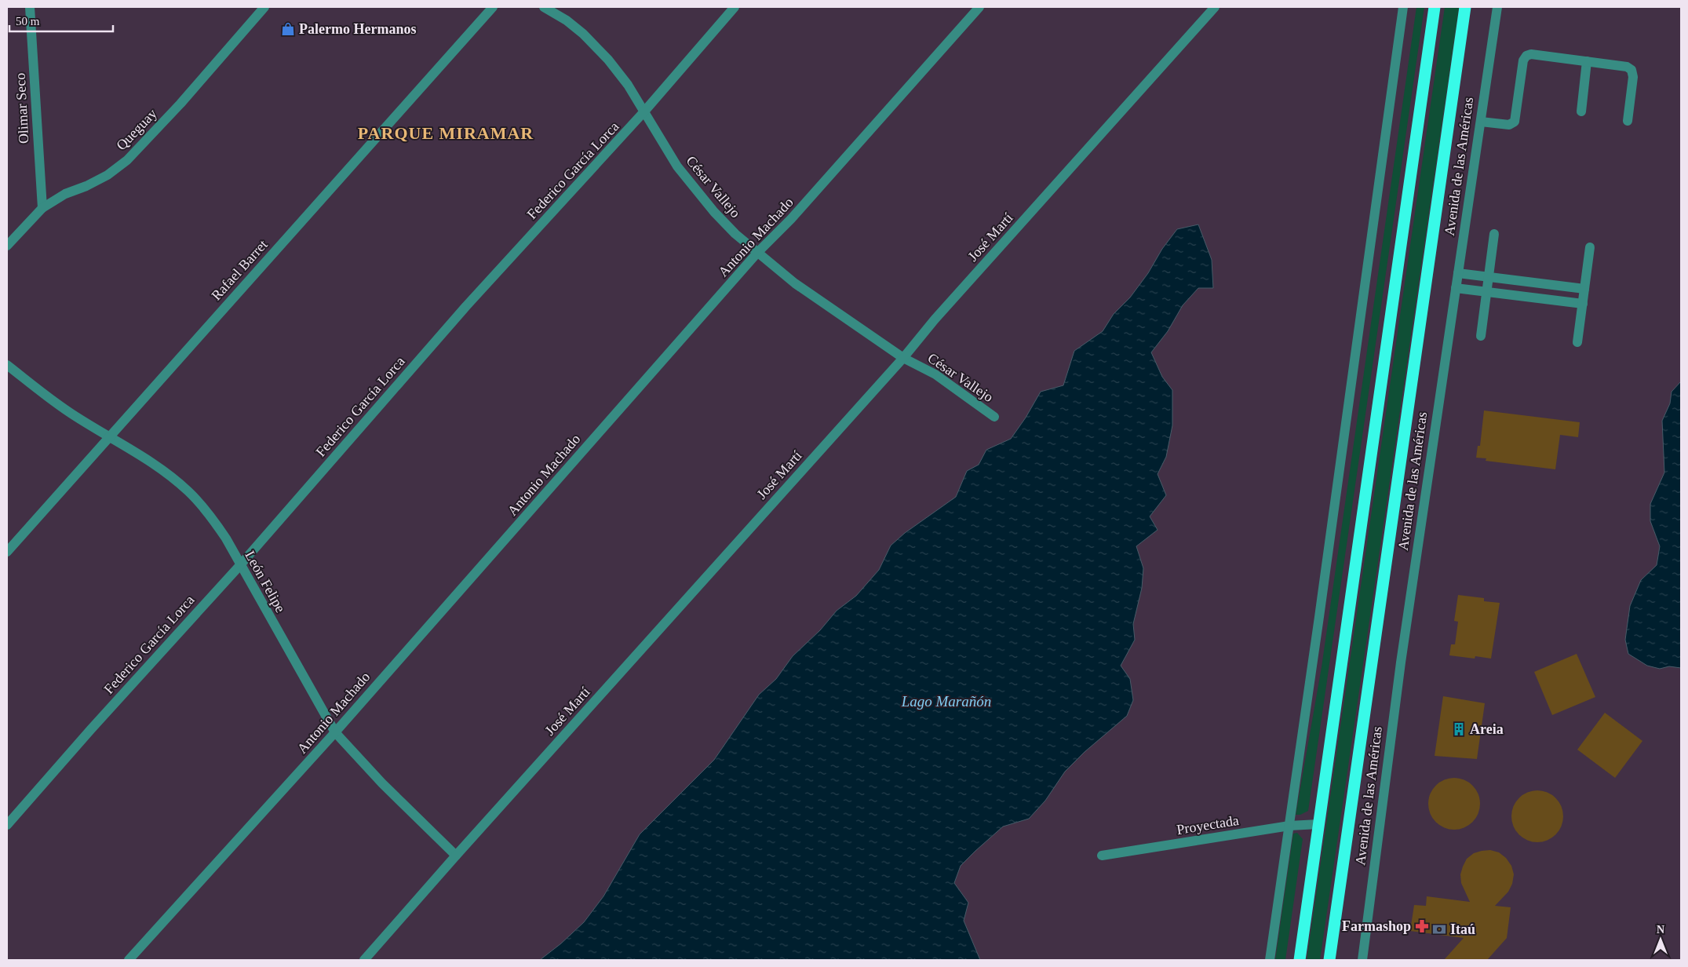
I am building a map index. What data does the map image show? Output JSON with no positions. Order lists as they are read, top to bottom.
{
  "streets": {
    "highway": ["Avenida de las Américas"],
    "street": [
      "Olimar Seco",
      "Queguay",
      "Federico García Lorca",
      "César Vallejo",
      "Antonio Machado",
      "José Martí",
      "Rafael Barret",
      "León Felipe",
      "Proyectada"
    ]
  },
  "crossings": [
    ["Olimar Seco", "Queguay"],
    ["Federico García Lorca", "César Vallejo"],
    ["Federico García Lorca", "León Felipe"],
    ["César Vallejo", "Antonio Machado"],
    ["César Vallejo", "José Martí"],
    ["Antonio Machado", "León Felipe"],
    ["José Martí", "León Felipe"],
    ["Rafael Barret", "León Felipe"]
  ],
  "districts": ["PARQUE MIRAMAR"],
  "water": ["Lago Marañón"],
  "places": {
    "shop": ["Palermo Hermanos"],
    "building": ["Areia"],
    "pharmacy": ["Farmashop"],
    "bank": ["Itaú"]
  },
  "scale_bar": "50 m",
  "north": "top"
}
